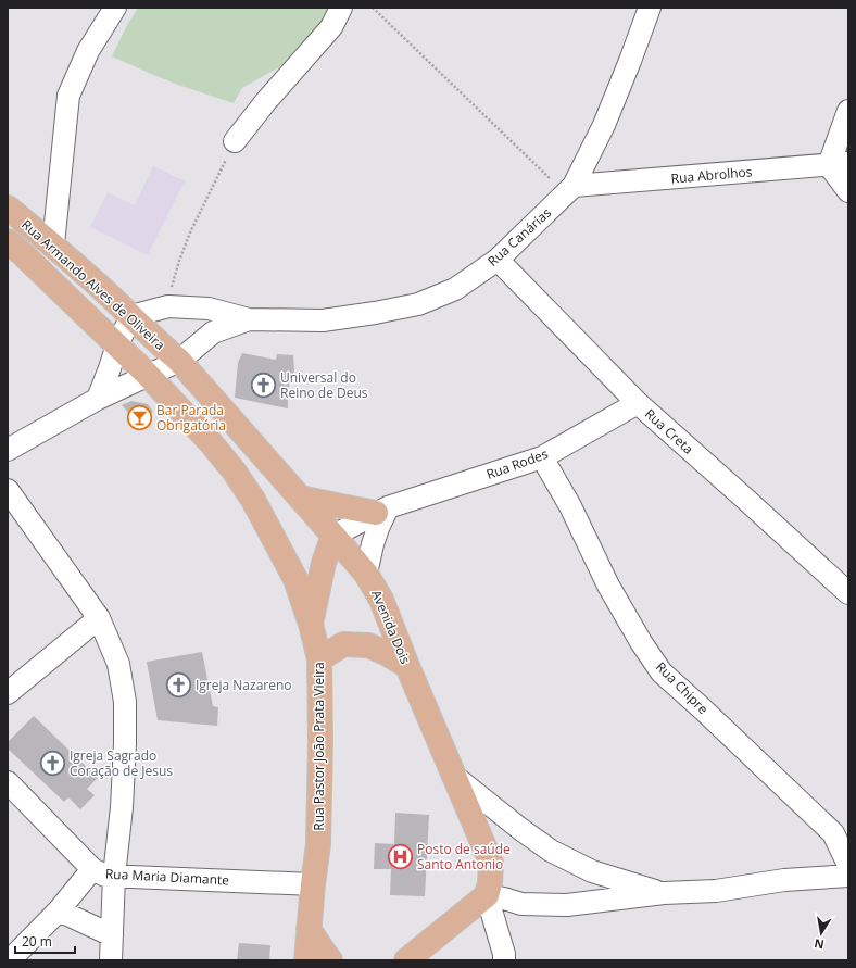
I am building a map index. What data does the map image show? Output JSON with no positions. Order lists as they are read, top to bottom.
{
  "streets": {
    "main road": ["Rua Armando Alves de Oliveira", "Avenida Dois", "Rua Pastor João Prata Vieira"],
    "street": [
      "Rua Abrolhos",
      "Rua Canárias",
      "Rua Creta",
      "Rua Rodes",
      "Rua Chipre",
      "Rua Maria Diamante"
    ]
  },
  "crossings": [
    ["Rua Abrolhos", "Rua Canárias"],
    ["Rua Canárias", "Rua Armando Alves de Oliveira"],
    ["Rua Canárias", "Rua Creta"],
    ["Rua Canárias", "Avenida Dois"],
    ["Rua Canárias", "Rua Pastor João Prata Vieira"],
    ["Rua Armando Alves de Oliveira", "Avenida Dois"],
    ["Rua Armando Alves de Oliveira", "Rua Pastor João Prata Vieira"],
    ["Rua Creta", "Rua Rodes"],
    ["Rua Rodes", "Avenida Dois"],
    ["Rua Rodes", "Rua Chipre"],
    ["Rua Pastor João Prata Vieira", "Rua Maria Diamante"]
  ],
  "places": {
    "church": ["Universal do Reino de Deus", "Igreja Nazareno", "Igreja Sagrado Coração de Jesus"],
    "bar": ["Bar Parada Obrigatória"],
    "hospital": ["Posto de saúde Santo Antonio"]
  },
  "scale_bar": "20 m",
  "north": "bottom"
}
